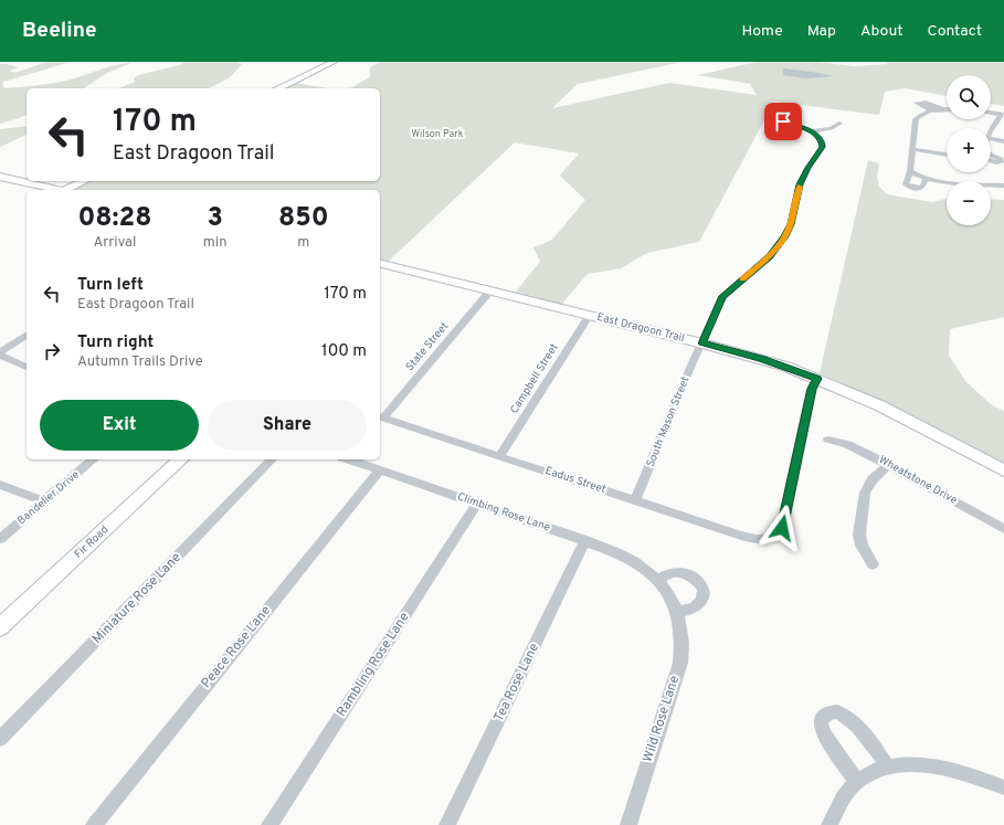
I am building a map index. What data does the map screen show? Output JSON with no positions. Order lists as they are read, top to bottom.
{
  "streets": {
    "street": [
      "East Dragoon Trail",
      "State Street",
      "Campbell Street",
      "South Mason Street",
      "Eadus Street",
      "Wheatstone Drive",
      "Bandelier Drive",
      "Climbing Rose Lane",
      "Fir Road",
      "Miniature Rose Lane",
      "Peace Rose Lane",
      "Rambling Rose Lane",
      "Tea Rose Lane",
      "Wild Rose Lane"
    ]
  },
  "crossings": [
    ["East Dragoon Trail", "State Street"],
    ["East Dragoon Trail", "Campbell Street"],
    ["East Dragoon Trail", "South Mason Street"],
    ["East Dragoon Trail", "Eadus Street"],
    ["State Street", "Eadus Street"],
    ["Campbell Street", "Eadus Street"],
    ["South Mason Street", "Eadus Street"],
    ["Climbing Rose Lane", "Peace Rose Lane"],
    ["Climbing Rose Lane", "Rambling Rose Lane"],
    ["Climbing Rose Lane", "Tea Rose Lane"],
    ["Climbing Rose Lane", "Wild Rose Lane"]
  ],
  "parks": ["Wilson Park"],
  "page": {
    "header": "Beeline",
    "nav": [
      "Home",
      "Map",
      "About",
      "Contact"
    ],
    "map_buttons": ["+", "−"],
    "turn": ["170 m", "East Dragoon Trail"],
    "eta": [
      "08:28",
      "Arrival",
      "3",
      "min",
      "850",
      "m"
    ],
    "list": [
      {
        "name": "Turn left",
        "note": "East Dragoon Trail",
        "value": "170 m"
      },
      {
        "name": "Turn right",
        "note": "Autumn Trails Drive",
        "value": "100 m"
      }
    ],
    "buttons": ["Exit", "Share"]
  }
}
